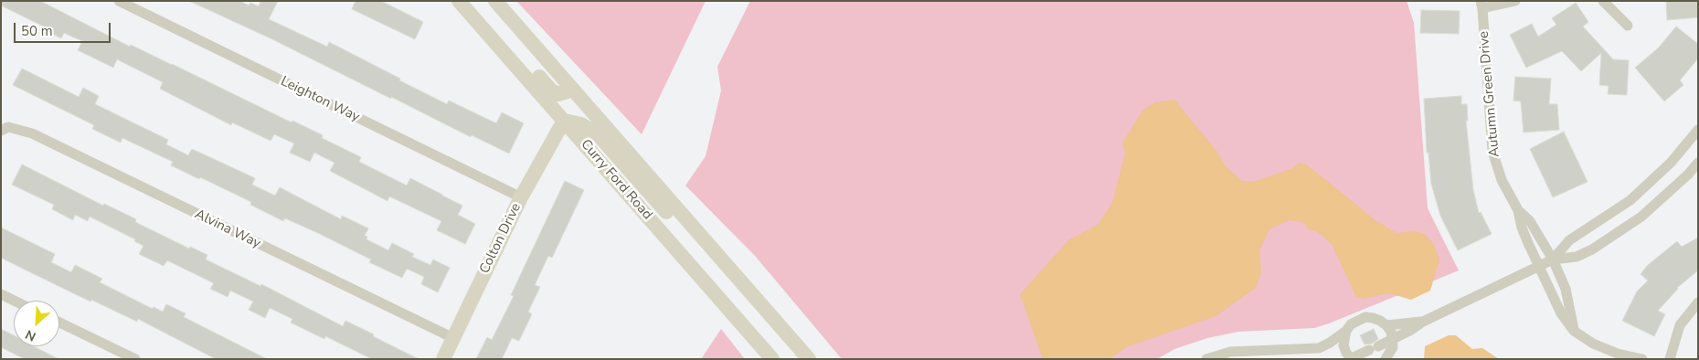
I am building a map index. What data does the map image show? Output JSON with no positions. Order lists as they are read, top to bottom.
{
  "streets": {
    "main road": ["Curry Ford Road", "Colton Drive"],
    "street": ["Autumn Green Drive", "Leighton Way", "Alvina Way"]
  },
  "crossings": [
    ["Leighton Way", "Colton Drive"],
    ["Curry Ford Road", "Colton Drive"],
    ["Alvina Way", "Colton Drive"]
  ],
  "scale_bar": "50 m",
  "north": "bottom left"
}
